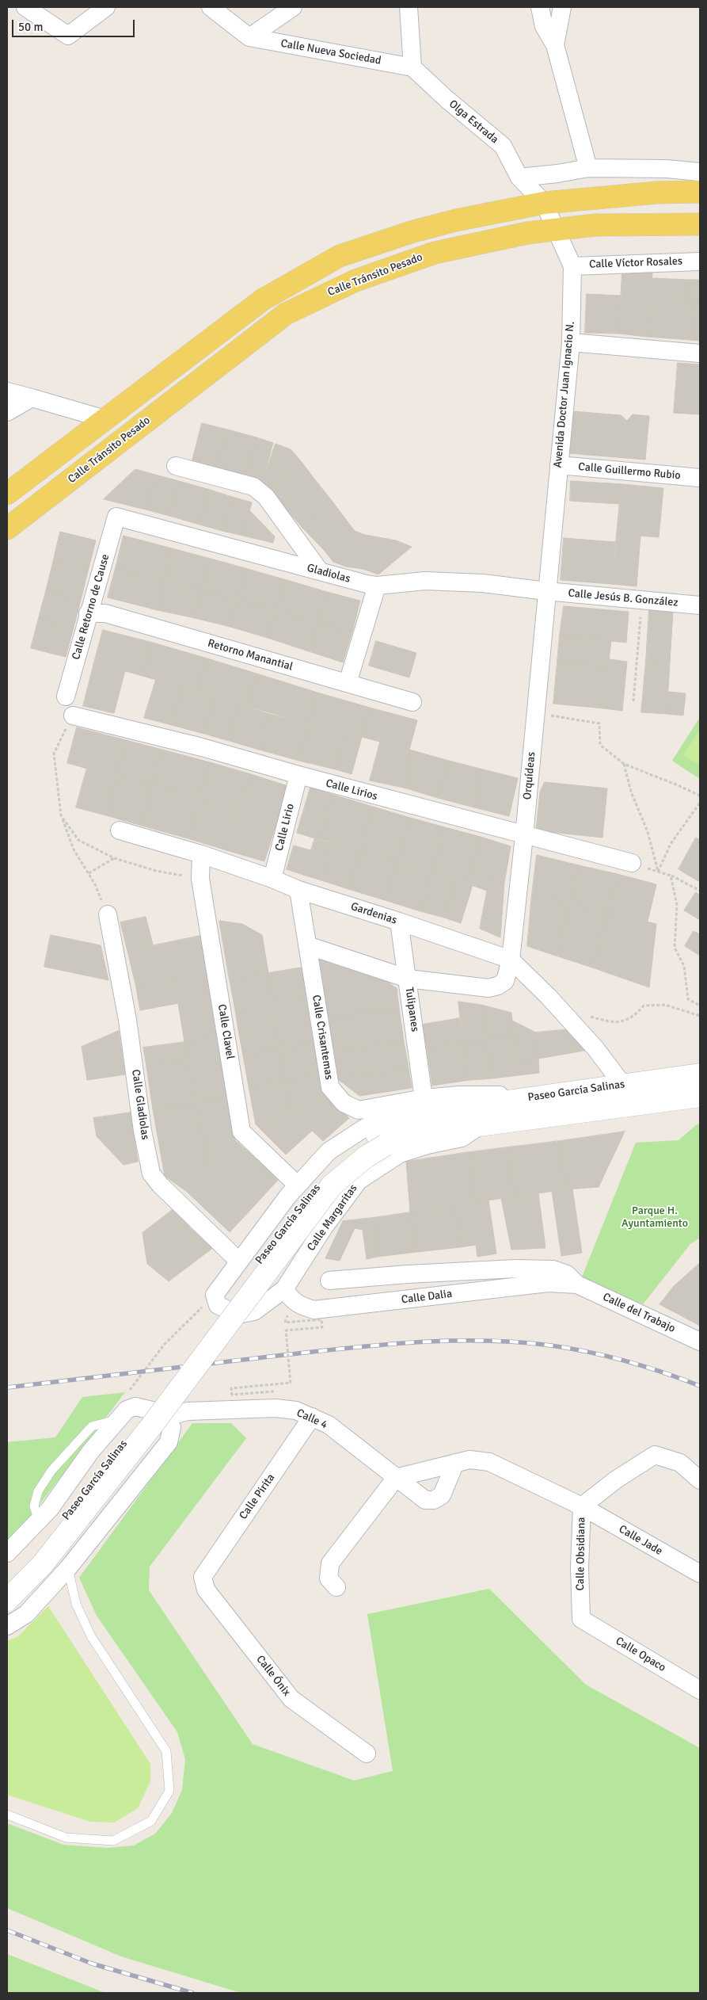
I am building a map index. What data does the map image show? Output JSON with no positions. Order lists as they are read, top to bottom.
{
  "streets": {
    "main road": ["Calle Tránsito Pesado", "Paseo García Salinas"],
    "street": [
      "Calle Nueva Sociedad",
      "Olga Estrada",
      "Calle Víctor Rosales",
      "Avenida Doctor Juan Ignacio N.",
      "Calle Guillermo Rubio",
      "Gladiolas",
      "Calle Jesús B. González",
      "Calle Retorno de Cause",
      "Retorno Manantial",
      "Orquídeas",
      "Calle Lirios",
      "Calle Lirio",
      "Gardenias",
      "Tulipanes",
      "Calle Clavel",
      "Calle Crisantemas",
      "Calle Gladiolas",
      "Calle Margaritas",
      "Calle Dalia",
      "Calle del Trabajo",
      "Calle 4",
      "Calle Pirita",
      "Calle Jade",
      "Calle Obsidiana",
      "Calle Opaco",
      "Calle Ónix"
    ]
  },
  "crossings": [
    ["Calle Nueva Sociedad", "Olga Estrada"],
    ["Olga Estrada", "Avenida Doctor Juan Ignacio N."],
    ["Calle Víctor Rosales", "Avenida Doctor Juan Ignacio N."],
    ["Calle Tránsito Pesado", "Avenida Doctor Juan Ignacio N."],
    ["Avenida Doctor Juan Ignacio N.", "Calle Guillermo Rubio"],
    ["Avenida Doctor Juan Ignacio N.", "Gladiolas"],
    ["Avenida Doctor Juan Ignacio N.", "Calle Jesús B. González"],
    ["Avenida Doctor Juan Ignacio N.", "Orquídeas"],
    ["Gladiolas", "Calle Jesús B. González"],
    ["Gladiolas", "Calle Retorno de Cause"],
    ["Gladiolas", "Orquídeas"],
    ["Calle Jesús B. González", "Orquídeas"],
    ["Calle Retorno de Cause", "Retorno Manantial"],
    ["Orquídeas", "Calle Lirios"],
    ["Orquídeas", "Gardenias"],
    ["Orquídeas", "Tulipanes"],
    ["Calle Lirios", "Calle Lirio"],
    ["Calle Lirio", "Gardenias"],
    ["Gardenias", "Tulipanes"],
    ["Gardenias", "Calle Clavel"],
    ["Gardenias", "Calle Crisantemas"],
    ["Gardenias", "Paseo García Salinas"],
    ["Tulipanes", "Calle Crisantemas"],
    ["Calle Crisantemas", "Paseo García Salinas"],
    ["Paseo García Salinas", "Calle Margaritas"],
    ["Calle Margaritas", "Calle Dalia"],
    ["Calle Dalia", "Calle del Trabajo"],
    ["Calle 4", "Calle Pirita"],
    ["Calle 4", "Calle Jade"],
    ["Calle Pirita", "Calle Ónix"],
    ["Calle Jade", "Calle Obsidiana"],
    ["Calle Obsidiana", "Calle Opaco"]
  ],
  "parks": ["Parque H. Ayuntamiento"],
  "scale_bar": "50 m"
}
